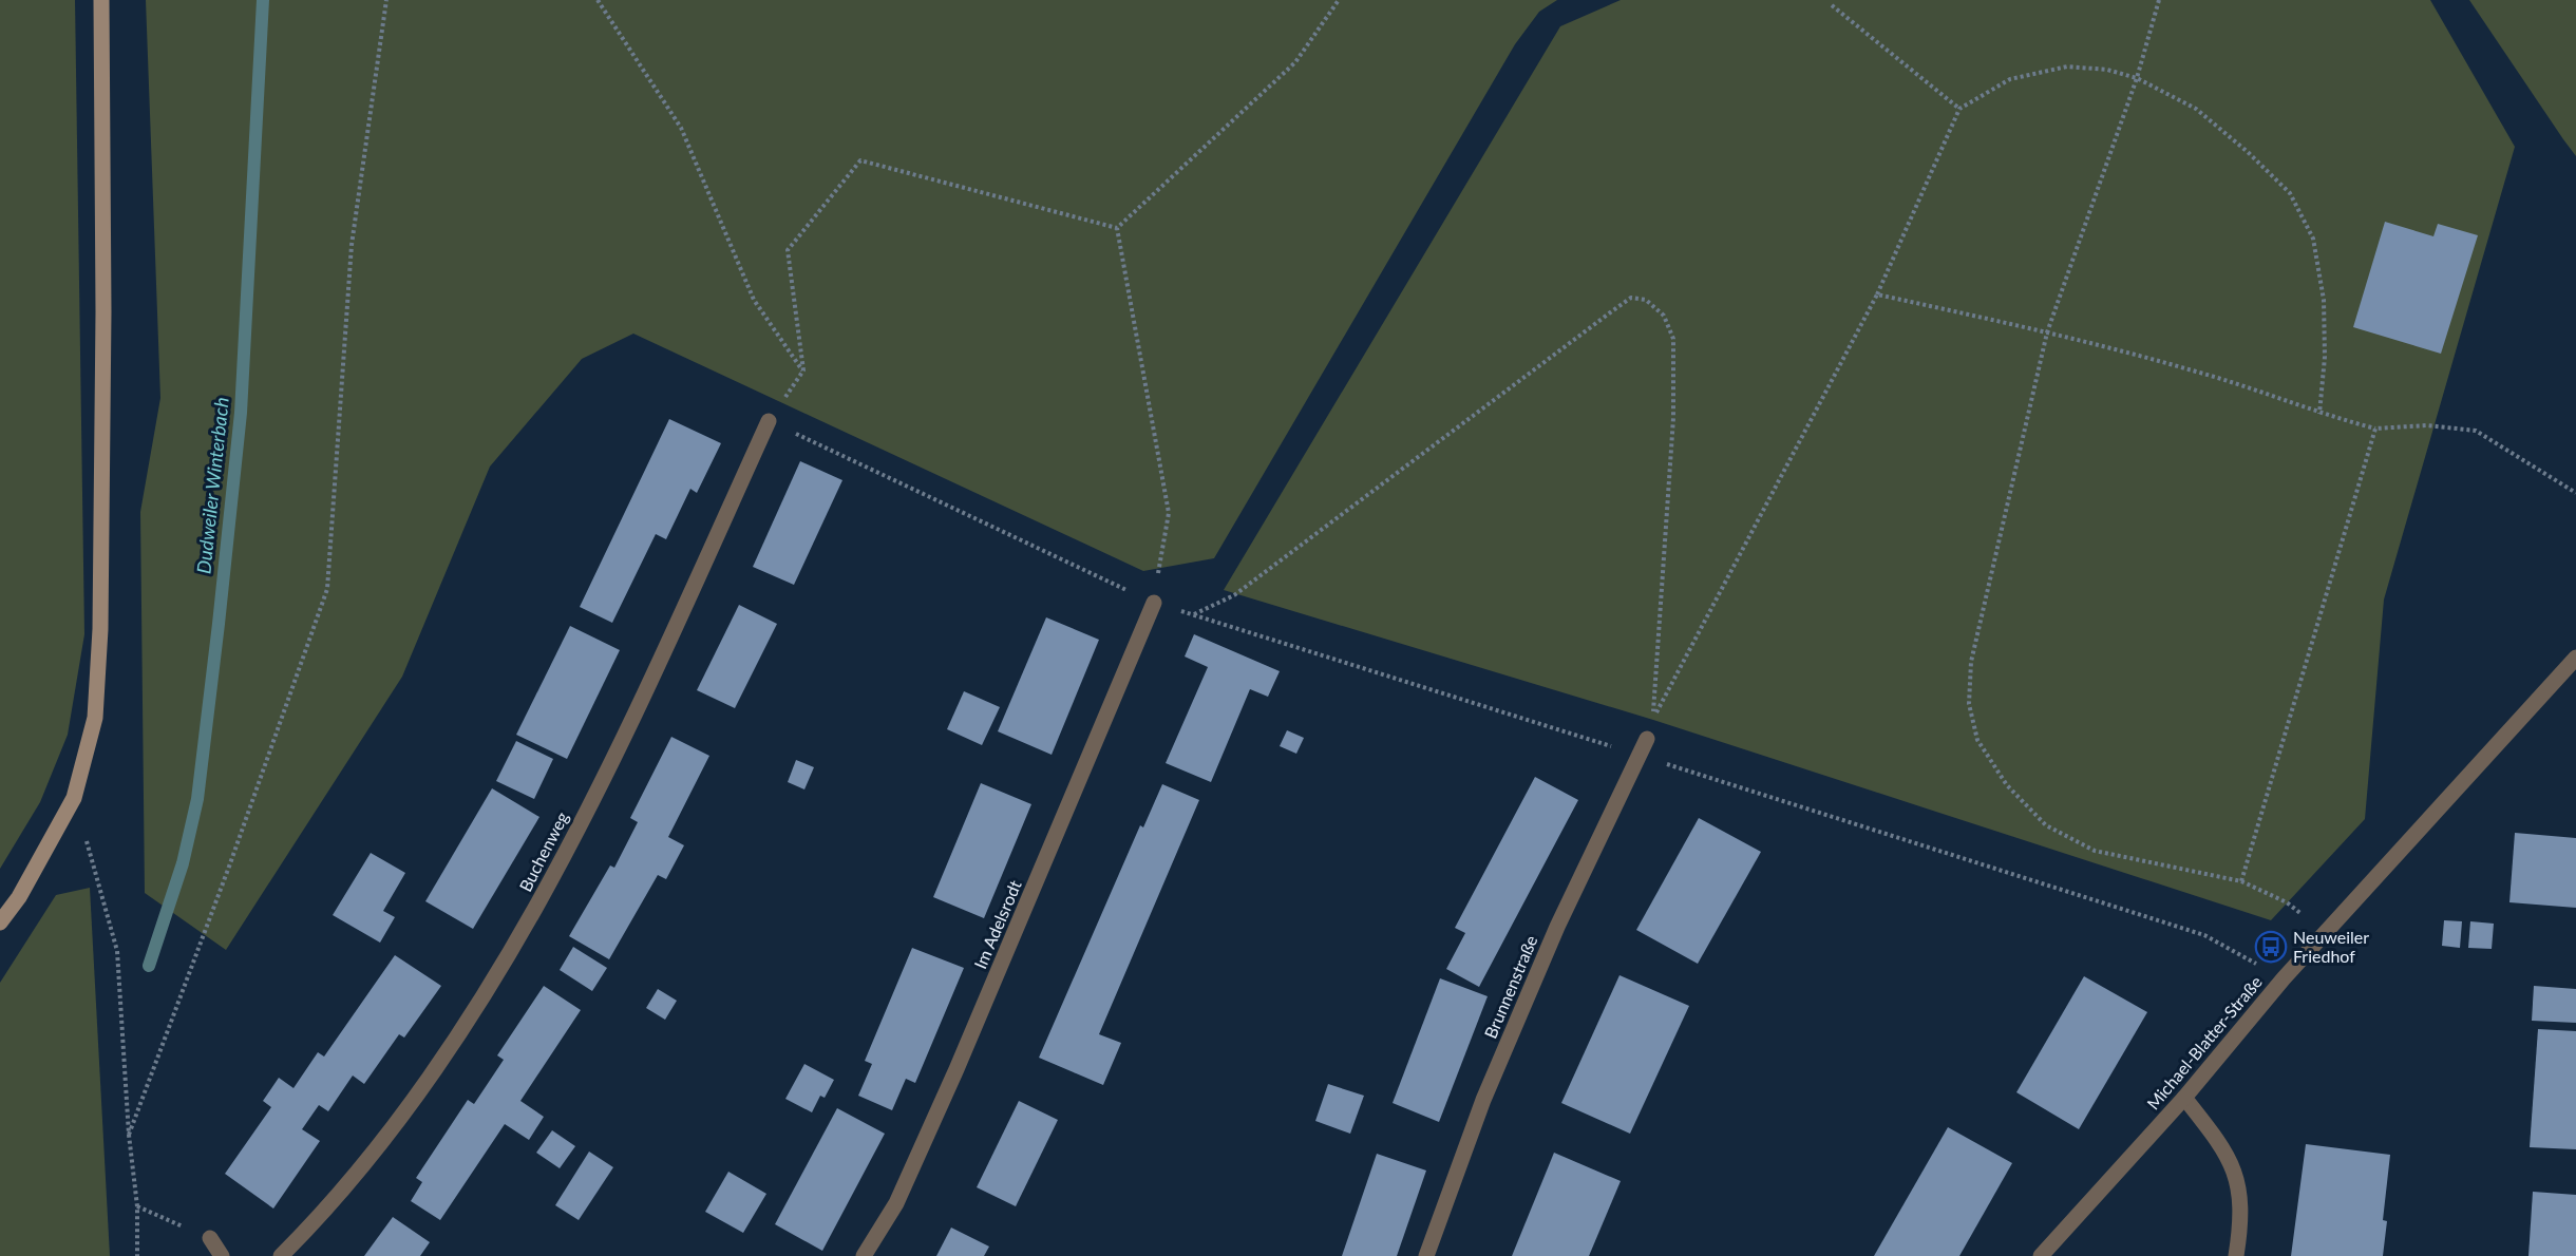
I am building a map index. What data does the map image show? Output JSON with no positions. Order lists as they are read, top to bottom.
{
  "streets": {
    "street": [
      "Buchenweg",
      "Im Adelsrodt",
      "Brunnenstraße",
      "Michael-Blatter-Straße"
    ]
  },
  "water": ["Dudweiler Winterbach"],
  "places": {
    "bus stop": ["Neuweiler Friedhof"]
  }
}
